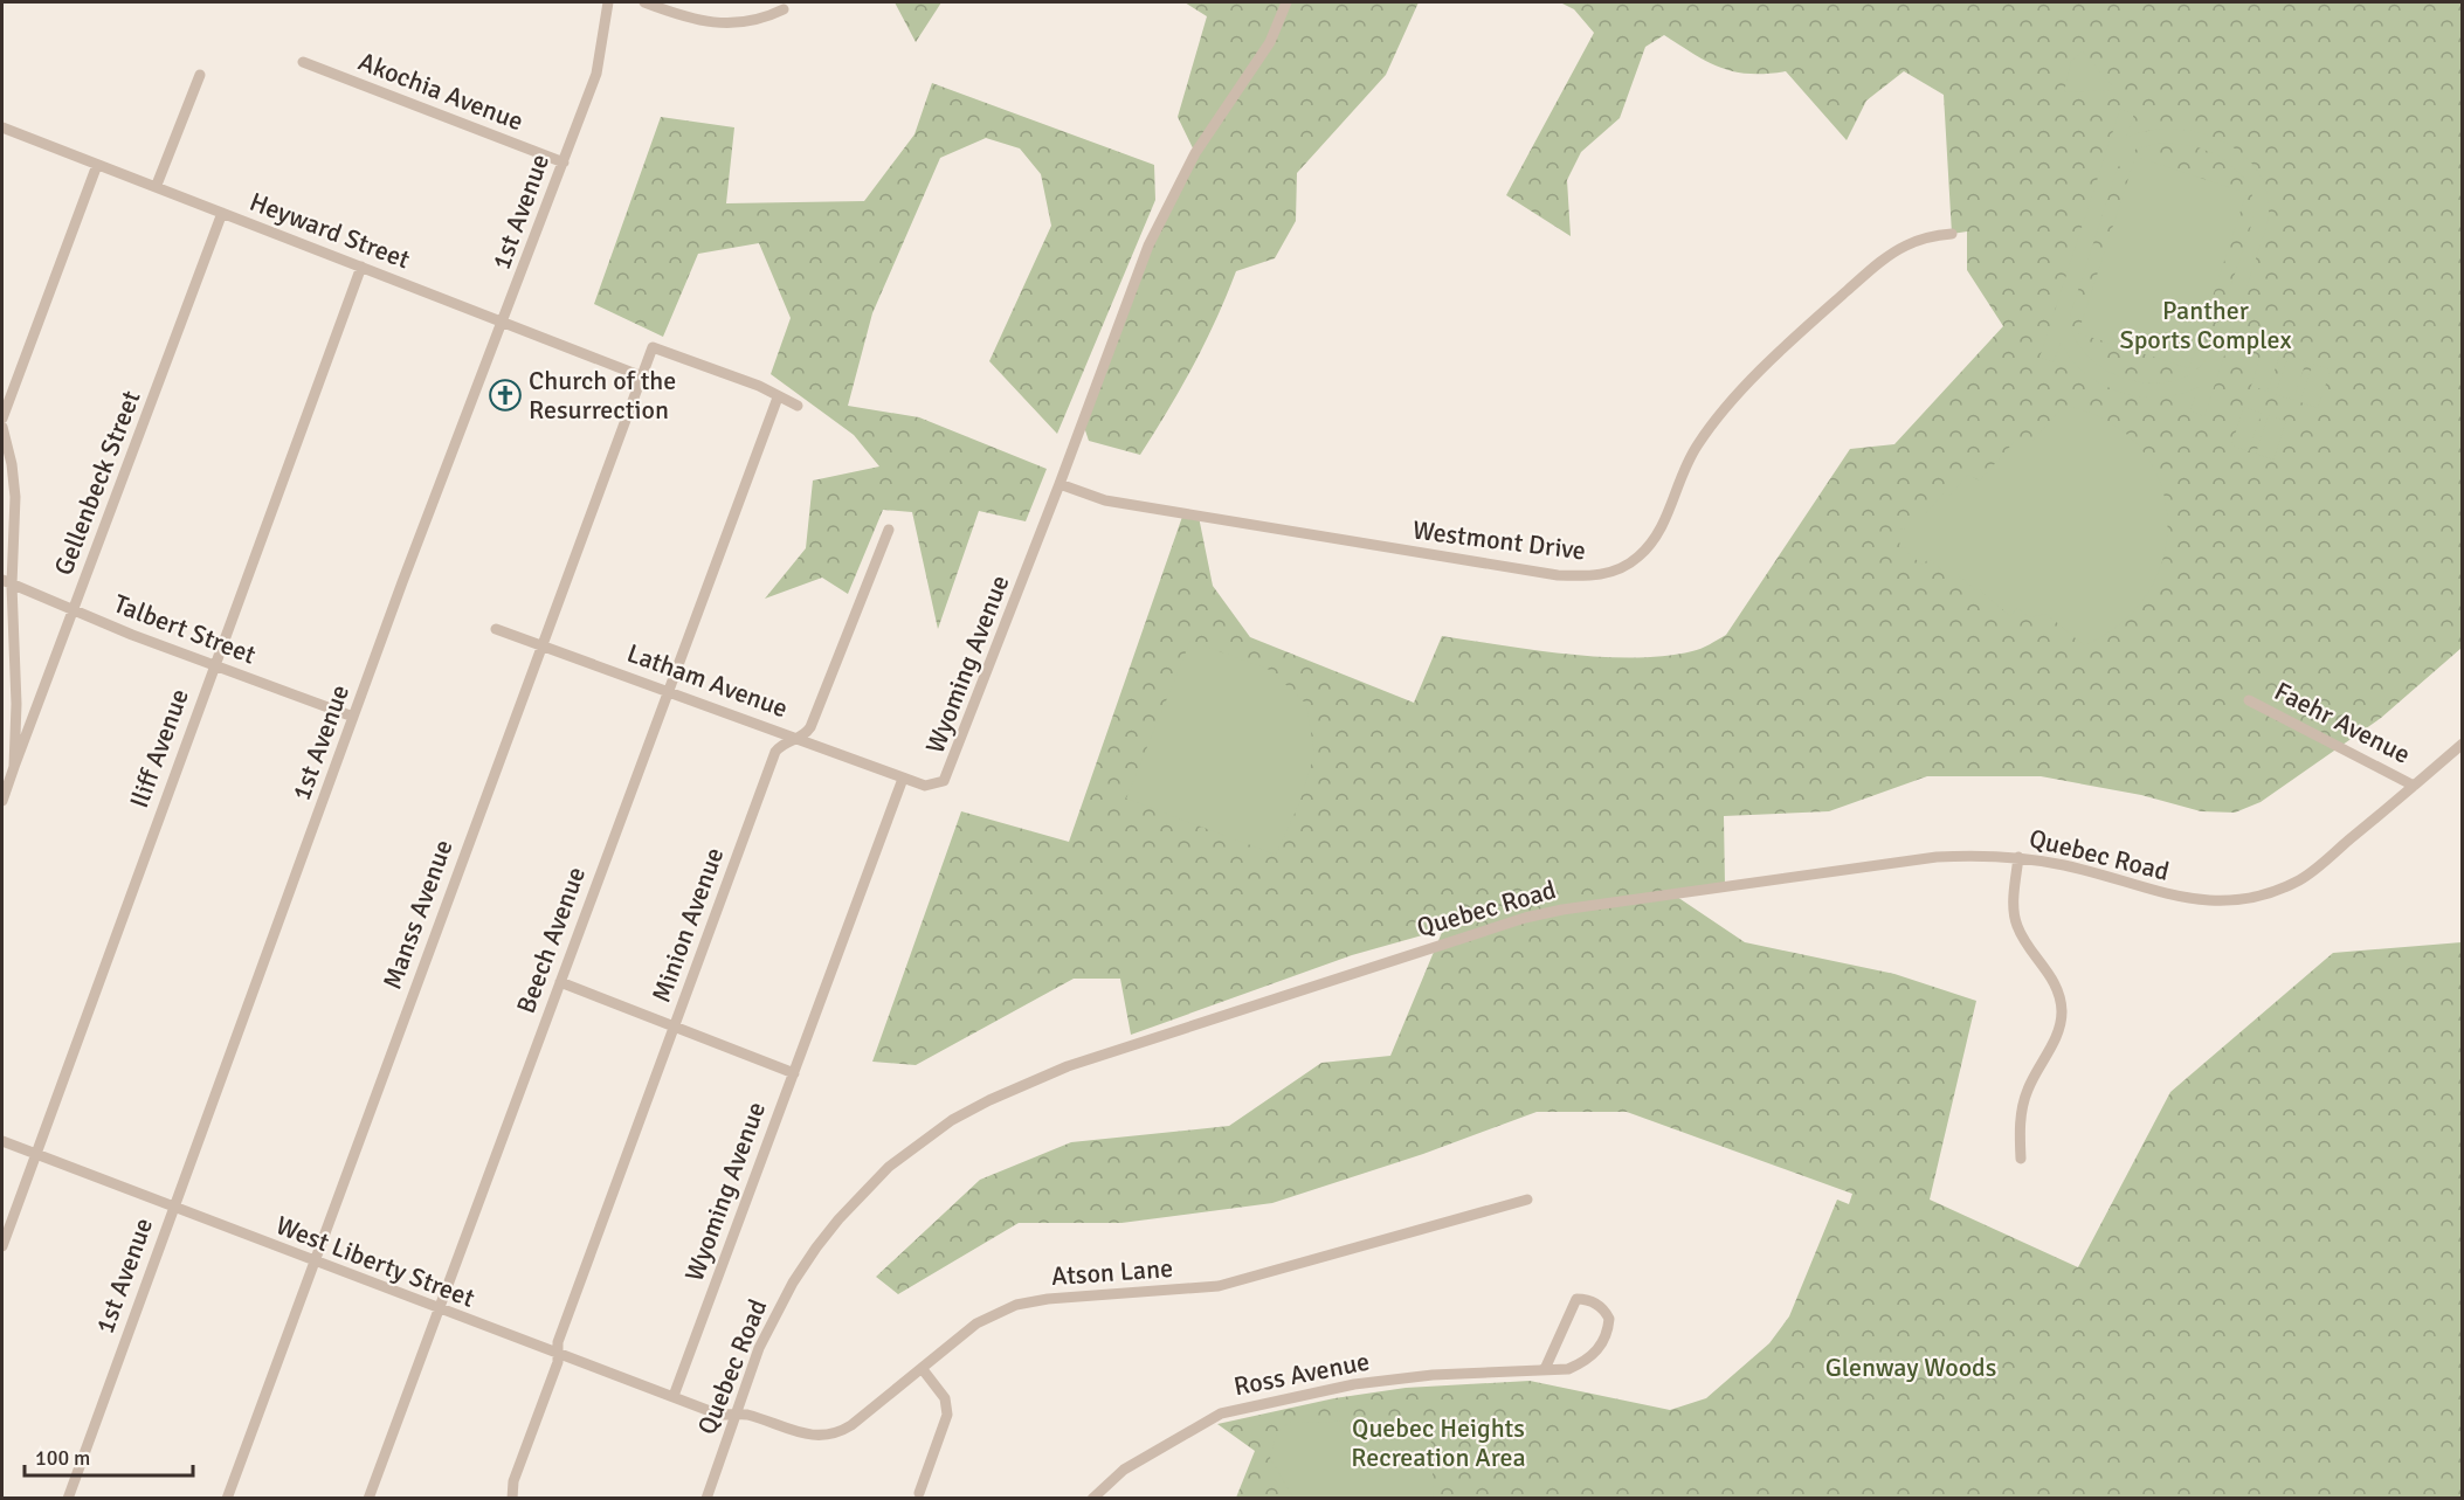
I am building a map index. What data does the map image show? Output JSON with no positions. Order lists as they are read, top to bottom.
{
  "streets": {
    "street": [
      "Akochia Avenue",
      "1st Avenue",
      "Heyward Street",
      "Gellenbeck Street",
      "Westmont Drive",
      "Talbert Street",
      "Wyoming Avenue",
      "Latham Avenue",
      "Faehr Avenue",
      "Iliff Avenue",
      "Quebec Road",
      "Manss Avenue",
      "Minion Avenue",
      "Beech Avenue",
      "West Liberty Street",
      "Atson Lane",
      "Ross Avenue"
    ]
  },
  "crossings": [
    ["Akochia Avenue", "1st Avenue"],
    ["1st Avenue", "Heyward Street"],
    ["1st Avenue", "Talbert Street"],
    ["1st Avenue", "West Liberty Street"],
    ["Heyward Street", "Gellenbeck Street"],
    ["Heyward Street", "Iliff Avenue"],
    ["Heyward Street", "Manss Avenue"],
    ["Gellenbeck Street", "Talbert Street"],
    ["Westmont Drive", "Wyoming Avenue"],
    ["Talbert Street", "Iliff Avenue"],
    ["Wyoming Avenue", "Latham Avenue"],
    ["Wyoming Avenue", "West Liberty Street"],
    ["Latham Avenue", "Manss Avenue"],
    ["Latham Avenue", "Minion Avenue"],
    ["Latham Avenue", "Beech Avenue"],
    ["Faehr Avenue", "Quebec Road"],
    ["Iliff Avenue", "West Liberty Street"],
    ["Quebec Road", "West Liberty Street"],
    ["Quebec Road", "Atson Lane"],
    ["Manss Avenue", "Beech Avenue"],
    ["Manss Avenue", "West Liberty Street"],
    ["Minion Avenue", "West Liberty Street"],
    ["Beech Avenue", "West Liberty Street"],
    ["West Liberty Street", "Atson Lane"]
  ],
  "parks": ["Panther Sports Complex", "Glenway Woods", "Quebec Heights Recreation Area"],
  "places": {
    "church": ["Church of the Resurrection"]
  },
  "scale_bar": "100 m"
}
